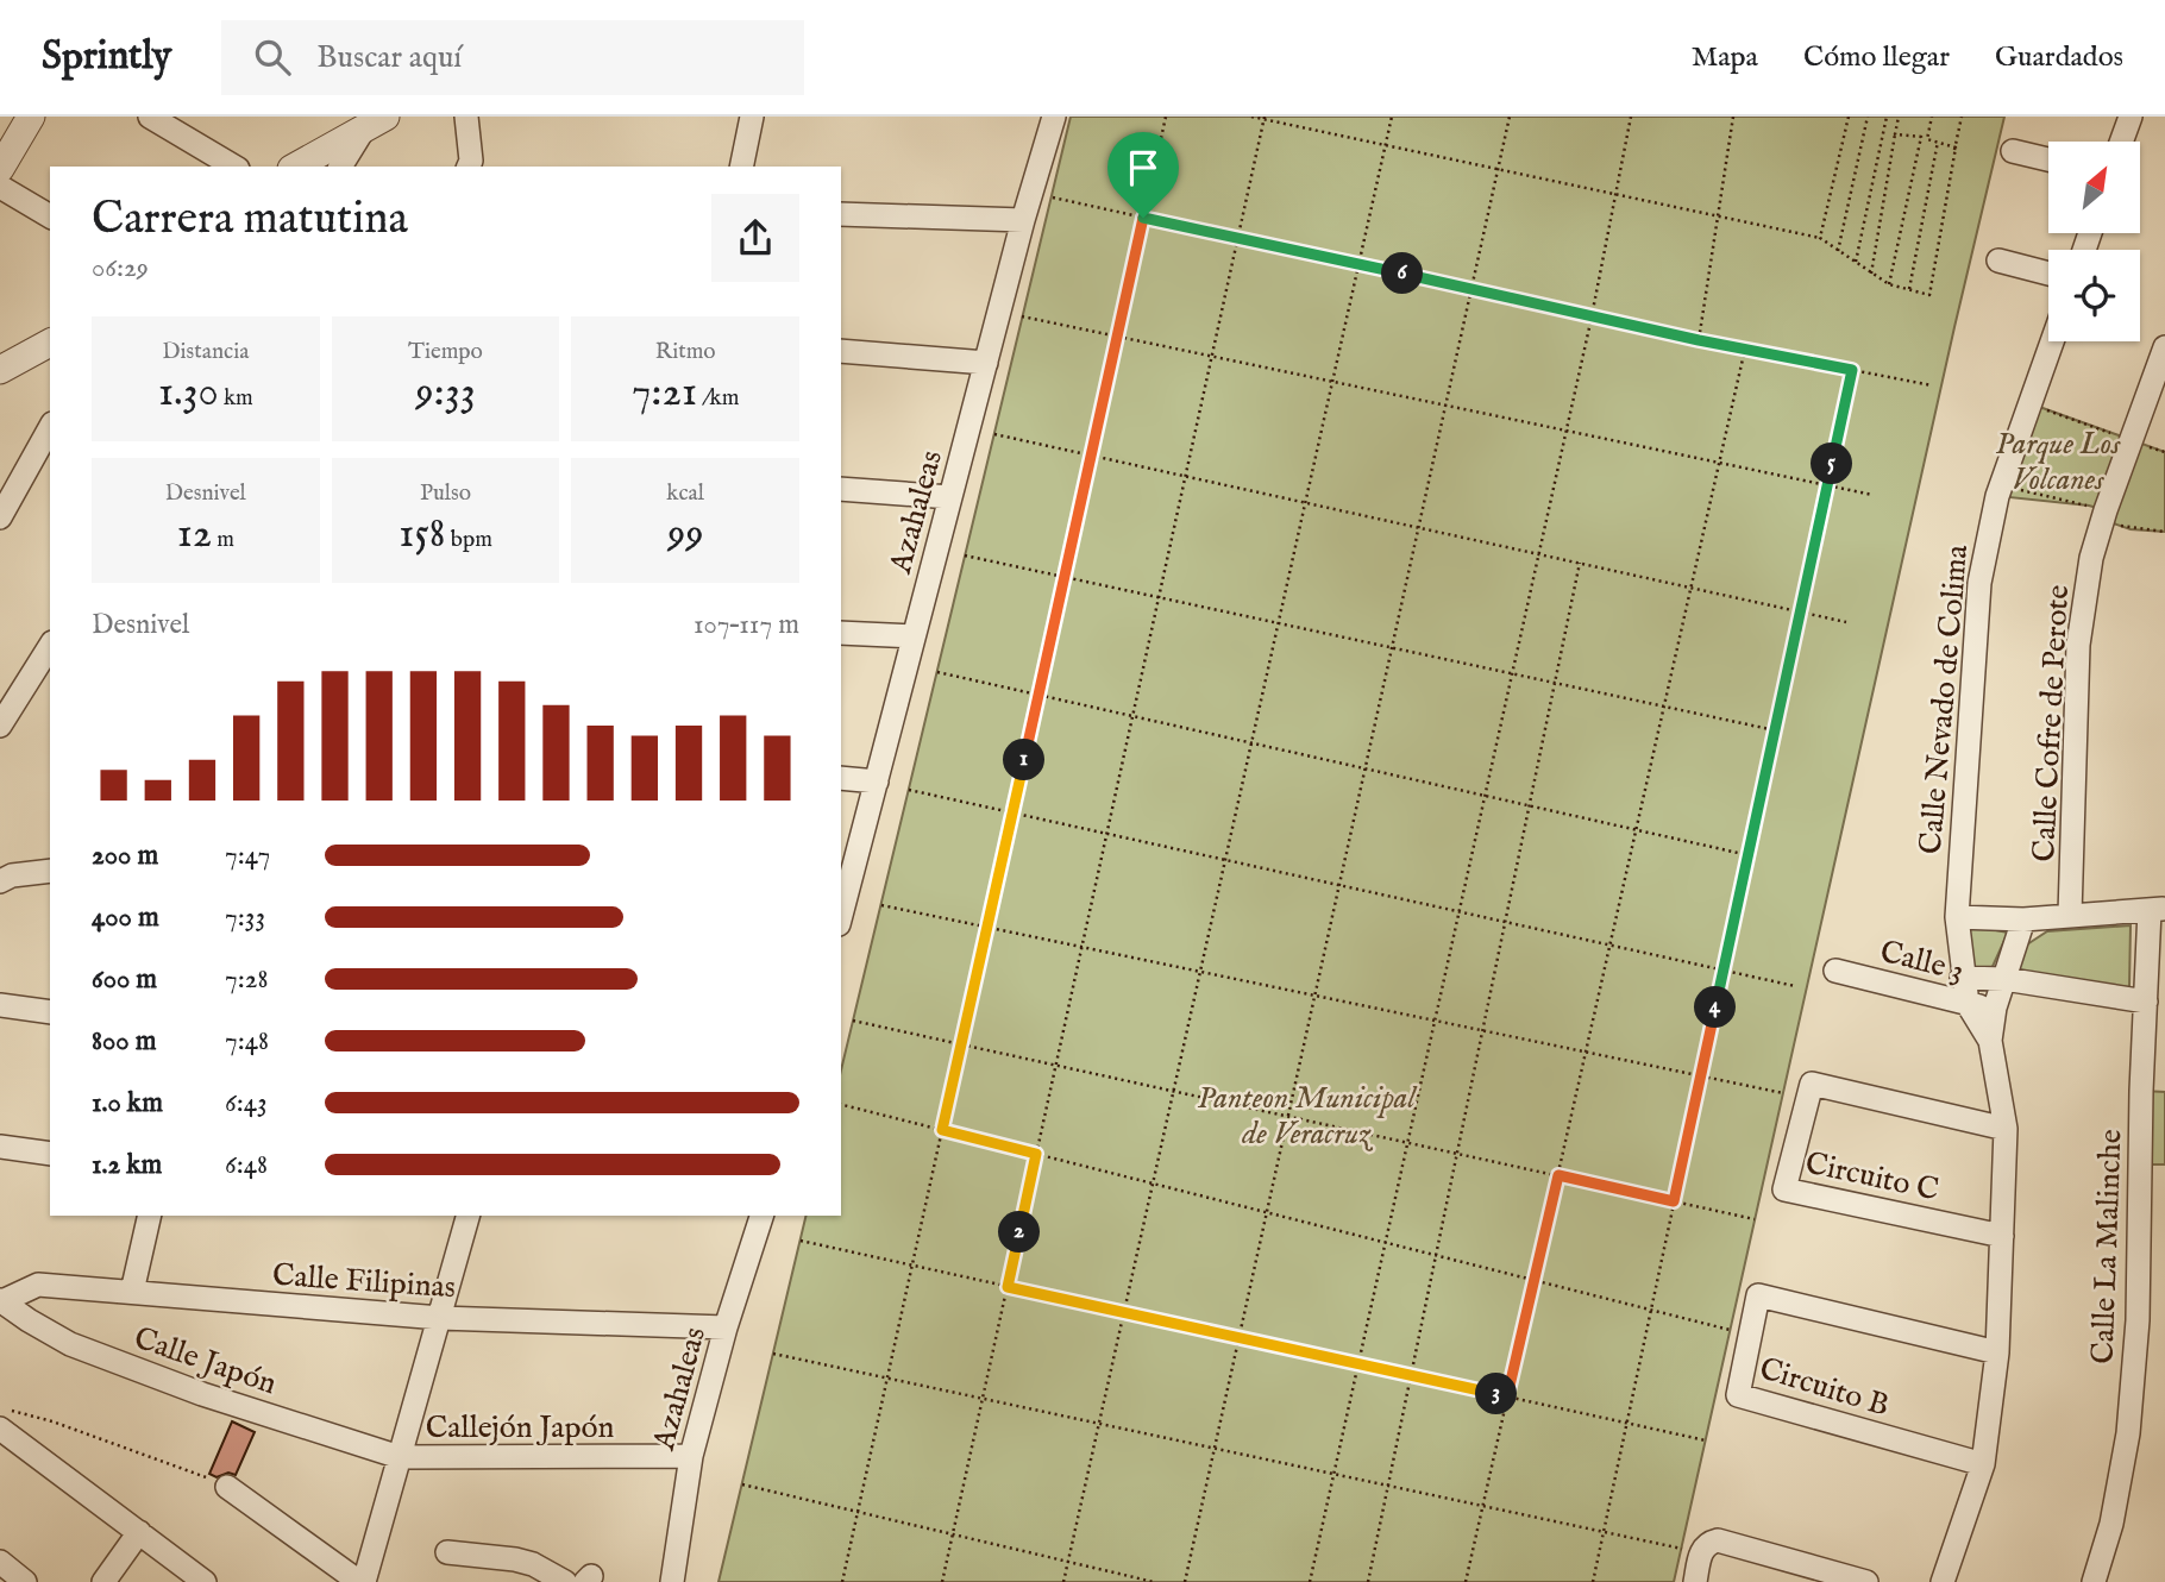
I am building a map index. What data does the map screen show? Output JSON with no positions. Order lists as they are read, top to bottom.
{
  "streets": {
    "street": [
      "Azahaleas",
      "Calle Nevado de Colima",
      "Calle Cofre de Perote",
      "Calle 3",
      "Circuito C",
      "Calle La Malinche",
      "Calle Filipinas",
      "Calle Japón",
      "Circuito B",
      "Callejón Japón"
    ]
  },
  "crossings": [
    ["Azahaleas", "Calle Filipinas"],
    ["Azahaleas", "Callejón Japón"],
    ["Calle Nevado de Colima", "Calle 3"],
    ["Calle Filipinas", "Calle Japón"],
    ["Calle Japón", "Callejón Japón"]
  ],
  "parks": ["Parque Los Volcanes", "Panteon Municipal de Veracruz"],
  "north": "top right",
  "page": {
    "header": "Sprintly",
    "search": "Buscar aquí",
    "nav": ["Mapa", "Cómo llegar", "Guardados"],
    "heading": ["Carrera matutina", "06:29"],
    "pins": [
      "6",
      "5",
      "1",
      "4",
      "2",
      "3"
    ],
    "stats": [
      ["Distancia", "1.30 km"],
      ["Tiempo", "9:33"],
      ["Ritmo", "7:21 /km"],
      ["Desnivel", "12 m"],
      ["Pulso", "158 bpm"],
      ["kcal", "99"]
    ],
    "chart": ["Desnivel", "107–117 m"],
    "list": [
      {
        "name": "200 m",
        "note": "7:47"
      },
      {
        "name": "400 m",
        "note": "7:33"
      },
      {
        "name": "600 m",
        "note": "7:28"
      },
      {
        "name": "800 m",
        "note": "7:48"
      },
      {
        "name": "1.0 km",
        "note": "6:43"
      },
      {
        "name": "1.2 km",
        "note": "6:48"
      }
    ]
  }
}
